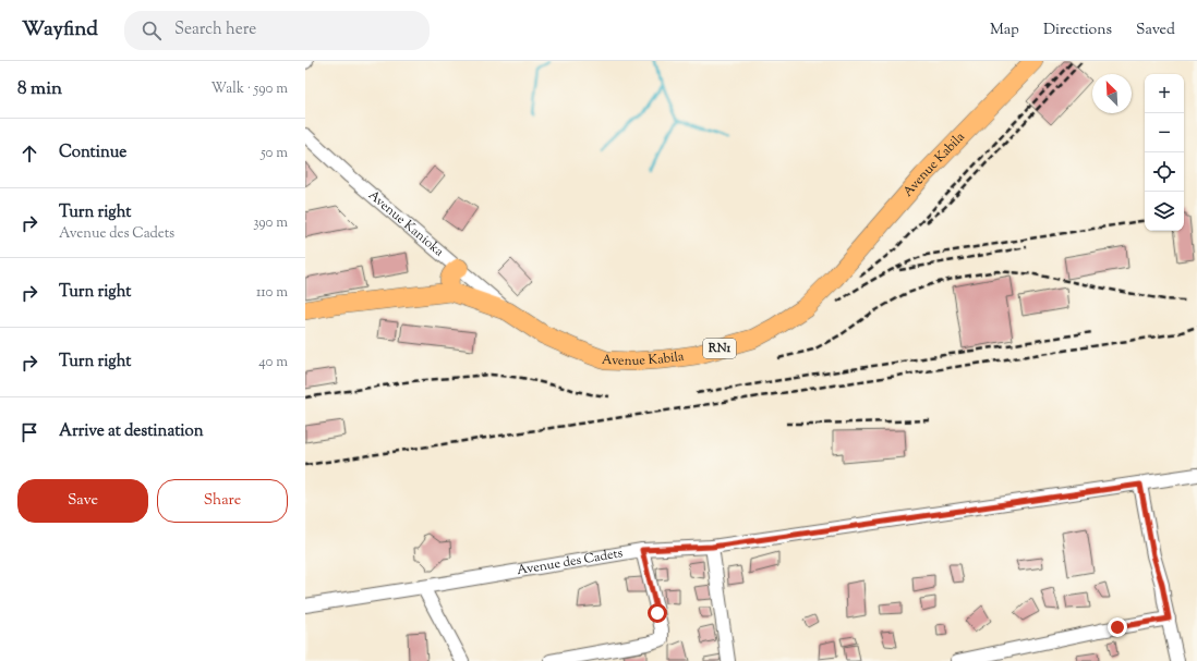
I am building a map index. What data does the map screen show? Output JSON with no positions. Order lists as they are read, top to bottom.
{
  "streets": {
    "highway": ["Avenue Kabila", "RN1"],
    "street": ["Avenue Kanioka", "Avenue des Cadets"]
  },
  "crossings": [
    ["Avenue Kabila", "Avenue Kanioka"]
  ],
  "north": "top left",
  "page": {
    "header": "Wayfind",
    "search": "Search here",
    "nav": ["Map", "Directions", "Saved"],
    "heading": ["8 min", "Walk · 590 m"],
    "map_buttons": ["+", "−"],
    "list": [
      ["Continue", "50 m"],
      ["Turn right", "Avenue des Cadets", "390 m"],
      ["Turn right", "110 m"],
      ["Turn right", "40 m"],
      "Arrive at destination"
    ],
    "buttons": ["Save", "Share"]
  }
}
